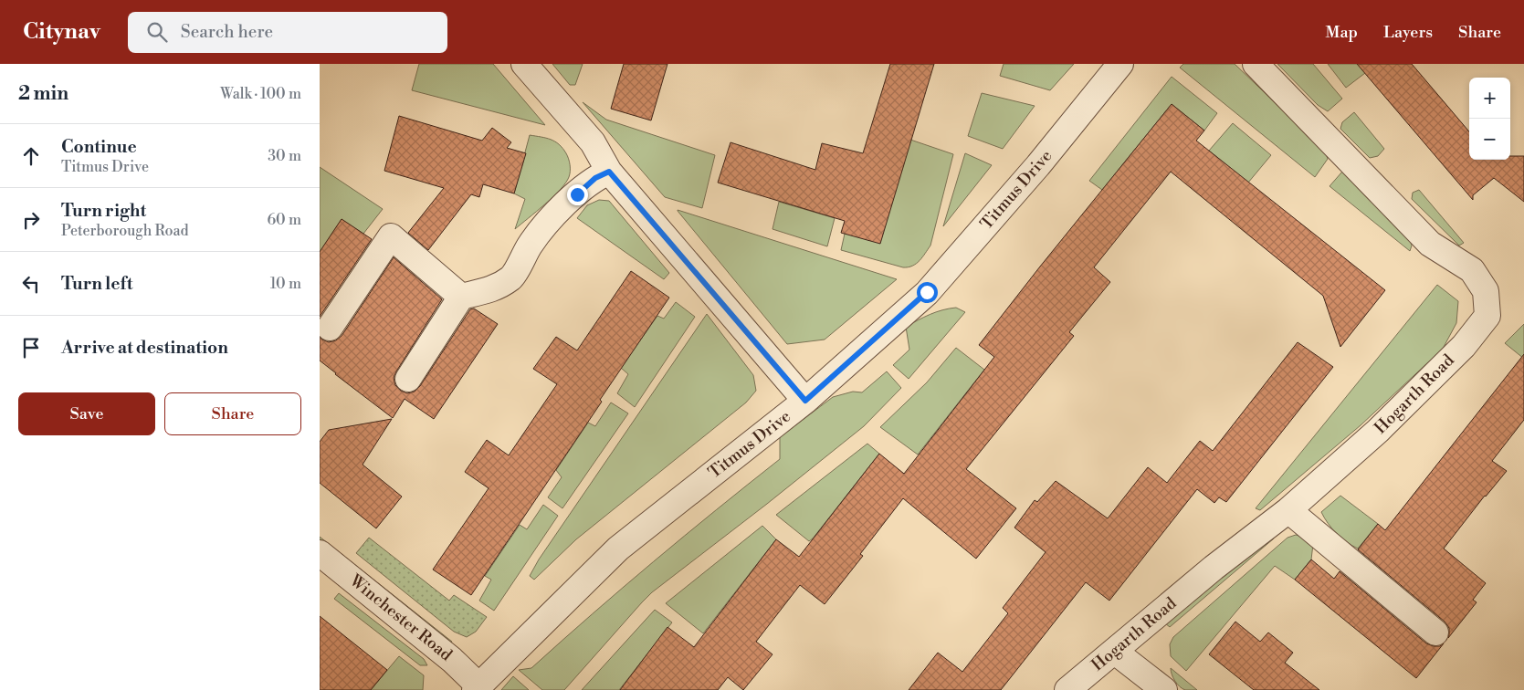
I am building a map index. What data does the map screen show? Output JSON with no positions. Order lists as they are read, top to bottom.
{
  "streets": {
    "street": ["Titmus Drive", "Hogarth Road", "Winchester Road"]
  },
  "crossings": [
    ["Titmus Drive", "Winchester Road"]
  ],
  "page": {
    "header": "Citynav",
    "search": "Search here",
    "nav": ["Map", "Layers", "Share"],
    "heading": ["2 min", "Walk · 100 m"],
    "map_buttons": ["+", "−"],
    "list": [
      ["Continue", "Titmus Drive", "30 m"],
      ["Turn right", "Peterborough Road", "60 m"],
      ["Turn left", "10 m"],
      "Arrive at destination"
    ],
    "buttons": ["Save", "Share"]
  }
}
